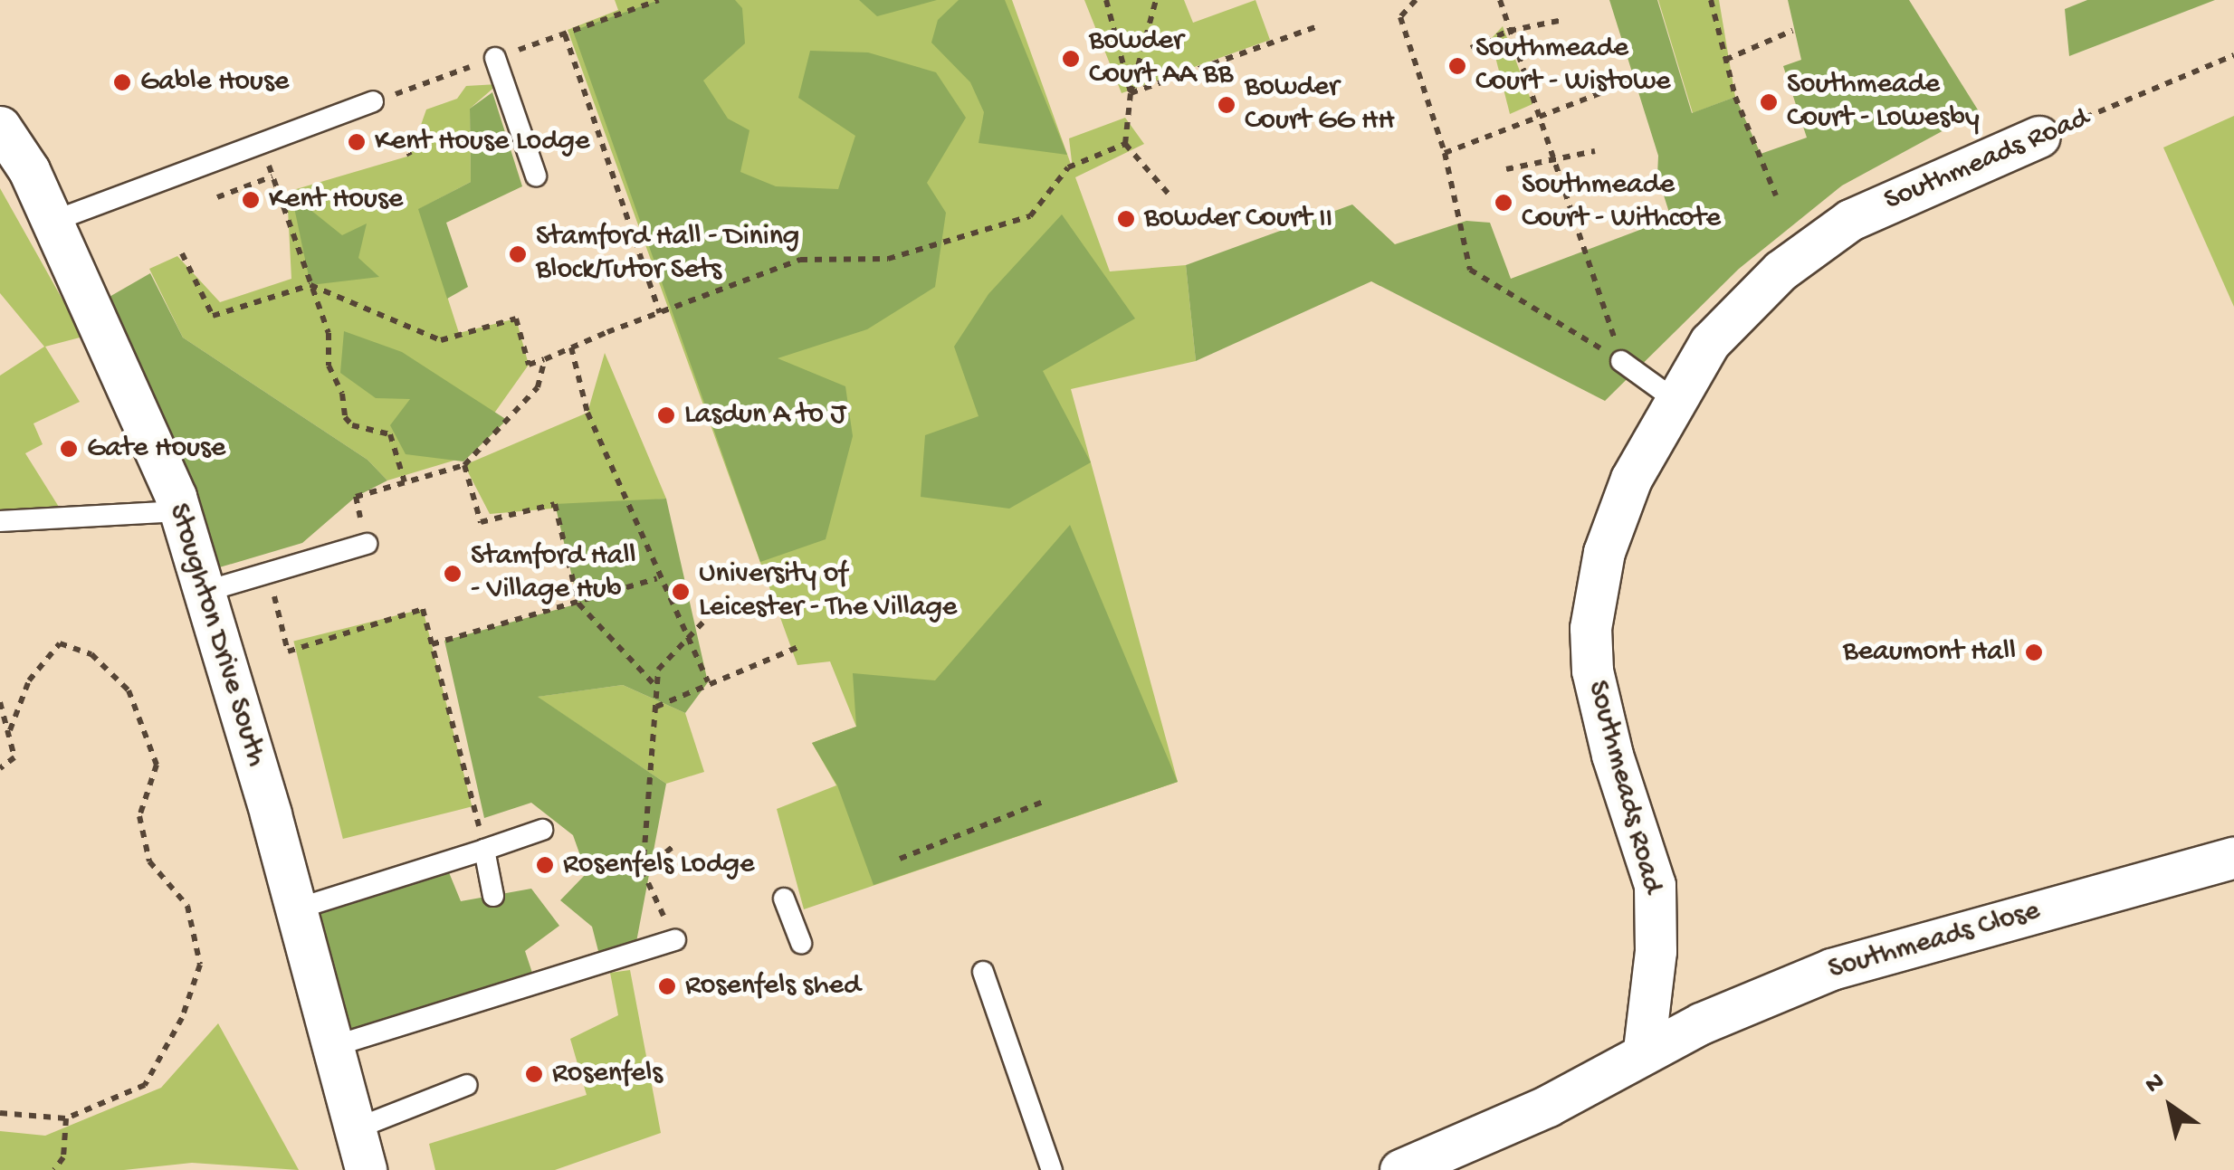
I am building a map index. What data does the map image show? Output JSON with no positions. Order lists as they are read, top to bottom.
{
  "streets": {
    "street": ["Southmeads Road", "Stoughton Drive South", "Southmeads Close"]
  },
  "crossings": [
    ["Southmeads Road", "Southmeads Close"]
  ],
  "places": [
    "Bowder Court AA BB",
    "Southmeade Court - Wistowe",
    "Gable House",
    "Southmeade Court - Lowesby",
    "Bowder Court GG HH",
    "Kent House Lodge",
    "Kent House",
    "Southmeade Court - Withcote",
    "Bowder Court II",
    "Stamford Hall - Dining Block/Tutor Sets",
    "Lasdun A to J",
    "Gate House",
    "Stamford Hall - Village Hub",
    "University of Leicester - The Village",
    "Beaumont Hall",
    "Rosenfels Lodge",
    "Rosenfels shed",
    "Rosenfels"
  ],
  "north": "top left"
}
